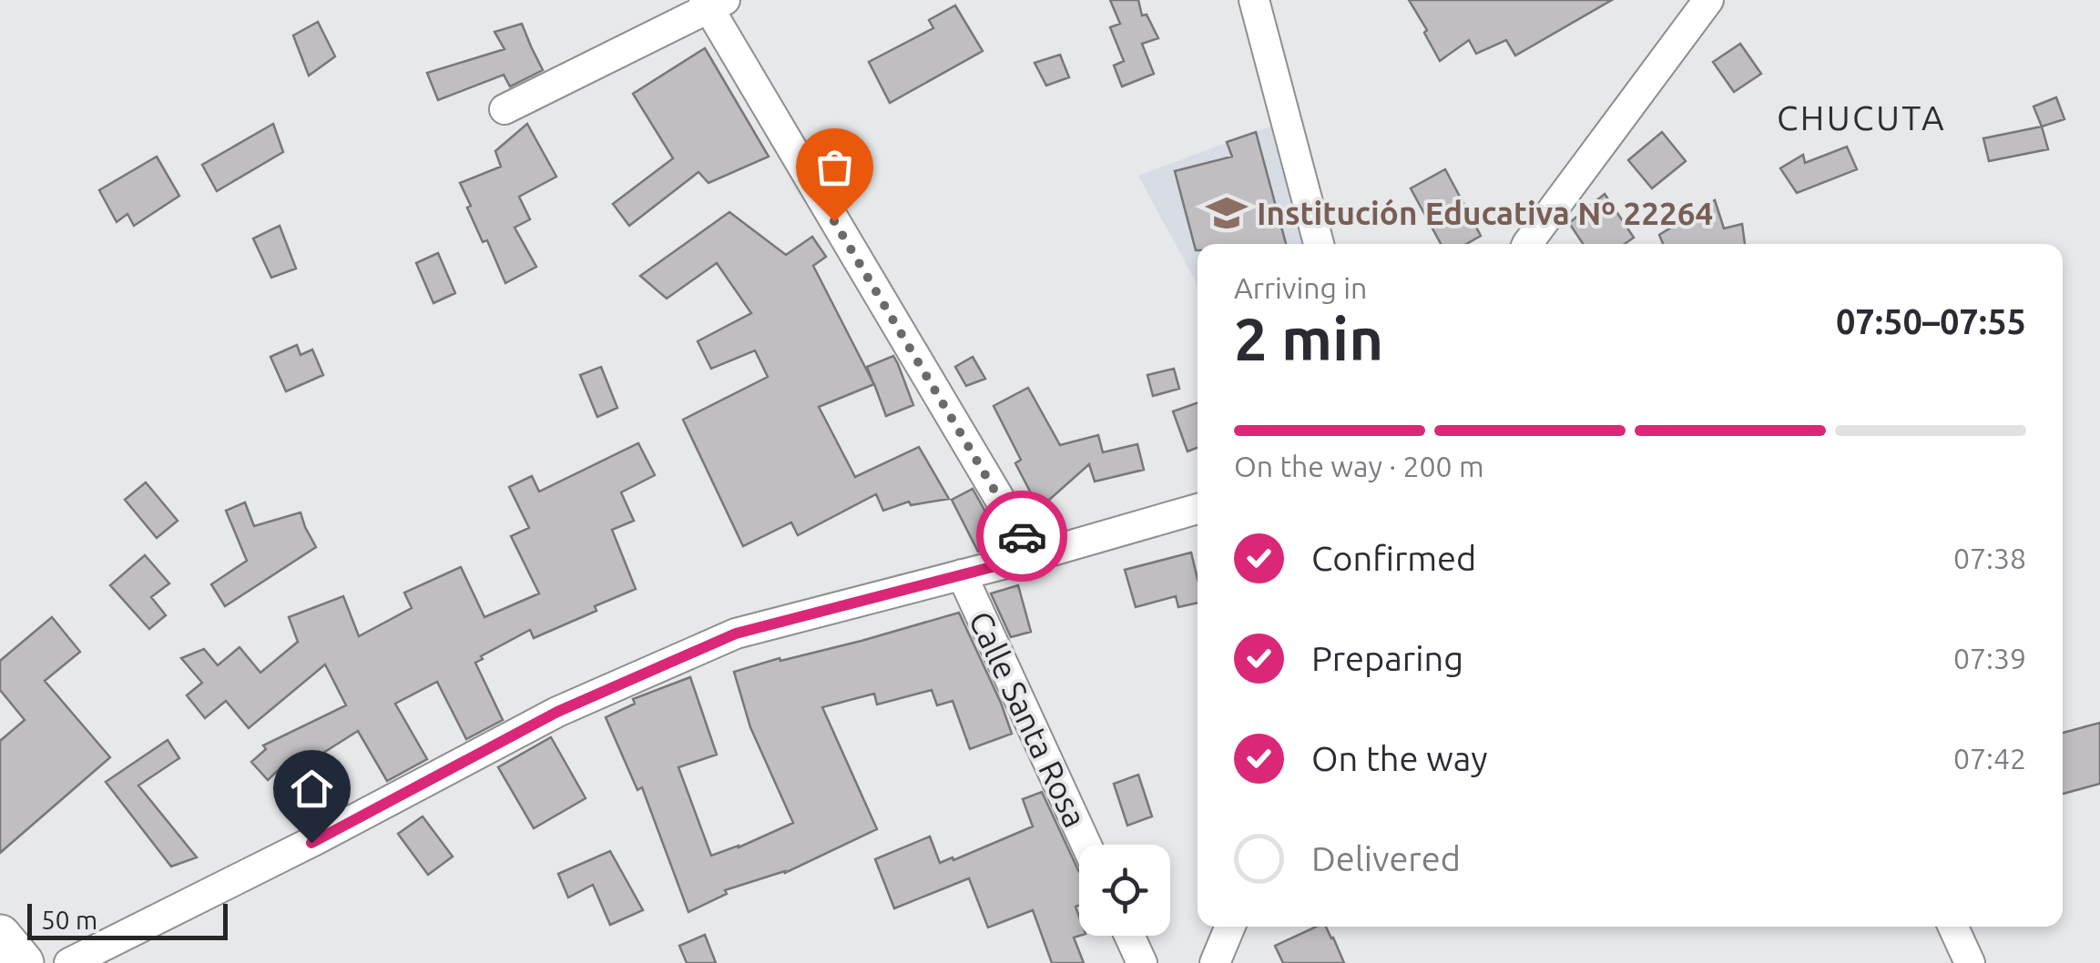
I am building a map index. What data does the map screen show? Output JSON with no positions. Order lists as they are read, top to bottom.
{
  "streets": {
    "street": ["Calle Santa Rosa"]
  },
  "districts": ["CHUCUTA"],
  "places": {
    "school or university": ["Institución Educativa Nº 22264"]
  },
  "scale_bar": "50 m",
  "page": {
    "heading": ["2 min", "Arriving in", "07:50–07:55"],
    "bar": "On the way · 200 m",
    "list": [
      ["Confirmed", "07:38"],
      ["Preparing", "07:39"],
      ["On the way", "07:42"],
      "Delivered"
    ],
    "scale": "50 m"
  }
}
